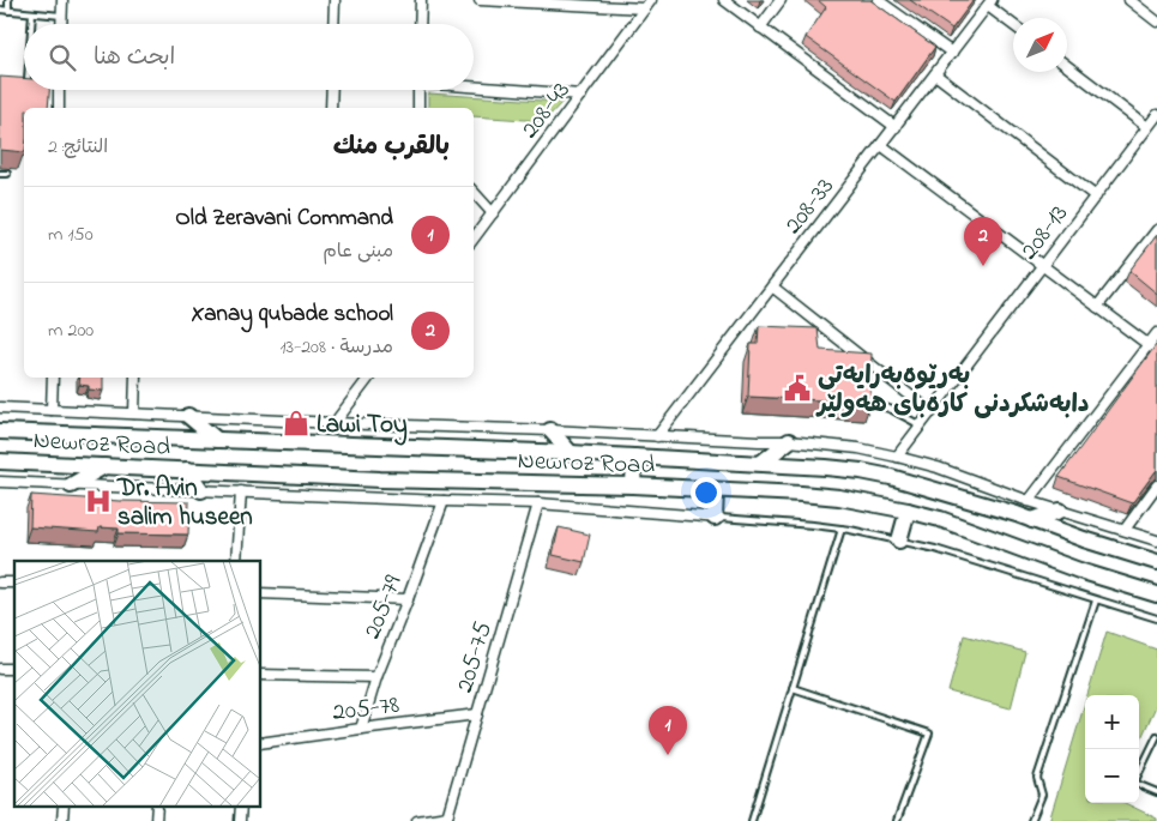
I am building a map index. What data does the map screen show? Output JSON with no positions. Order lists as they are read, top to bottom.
{
  "streets": {
    "main road": ["Newroz Road"],
    "street": [
      "208-43",
      "208-33",
      "208-13",
      "205-79",
      "205-75",
      "205-78"
    ]
  },
  "crossings": [
    ["205-79", "205-78"],
    ["205-75", "205-78"]
  ],
  "places": {
    "public building": ["بەرێوەبەرایەتی دابەشکردنی کارەبای هەولێر"],
    "shop": ["Lawi Toy"],
    "hospital": ["Dr. Avin salim huseen"]
  },
  "north": "top right",
  "page": {
    "search": "ابحث هنا",
    "heading": ["بالقرب منك", "النتائج: 2"],
    "list": [
      {
        "mark": "1",
        "name": "Old Zeravani Command",
        "note": "مبنى عام",
        "value": "150 m"
      },
      {
        "mark": "2",
        "name": "Xanay qubade school",
        "note": "مدرسة · 208-13",
        "value": "200 m"
      }
    ],
    "pins": ["2", "1"],
    "map_buttons": ["+", "−"]
  }
}
